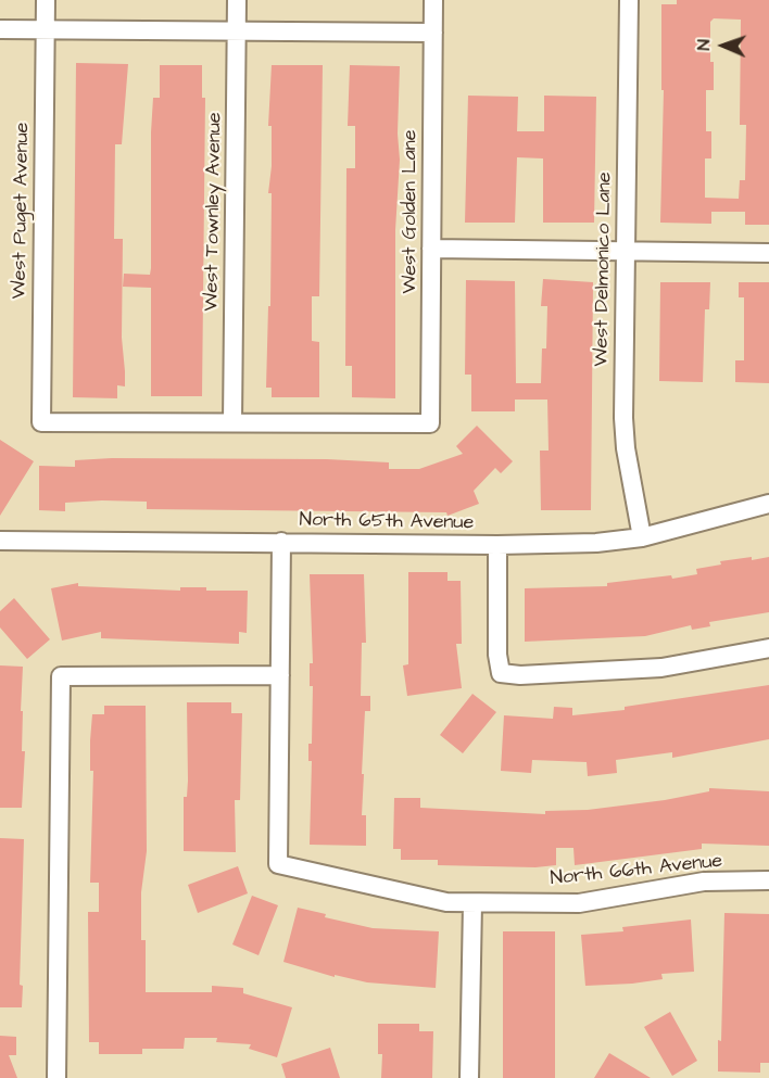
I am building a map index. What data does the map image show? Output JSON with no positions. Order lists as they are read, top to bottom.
{
  "streets": {
    "street": [
      "West Puget Avenue",
      "West Townley Avenue",
      "West Golden Lane",
      "West Delmonico Lane",
      "North 65th Avenue",
      "North 66th Avenue"
    ]
  },
  "crossings": [
    ["West Puget Avenue", "West Townley Avenue"],
    ["West Puget Avenue", "West Golden Lane"],
    ["West Townley Avenue", "West Golden Lane"],
    ["West Delmonico Lane", "North 65th Avenue"]
  ],
  "north": "left"
}
